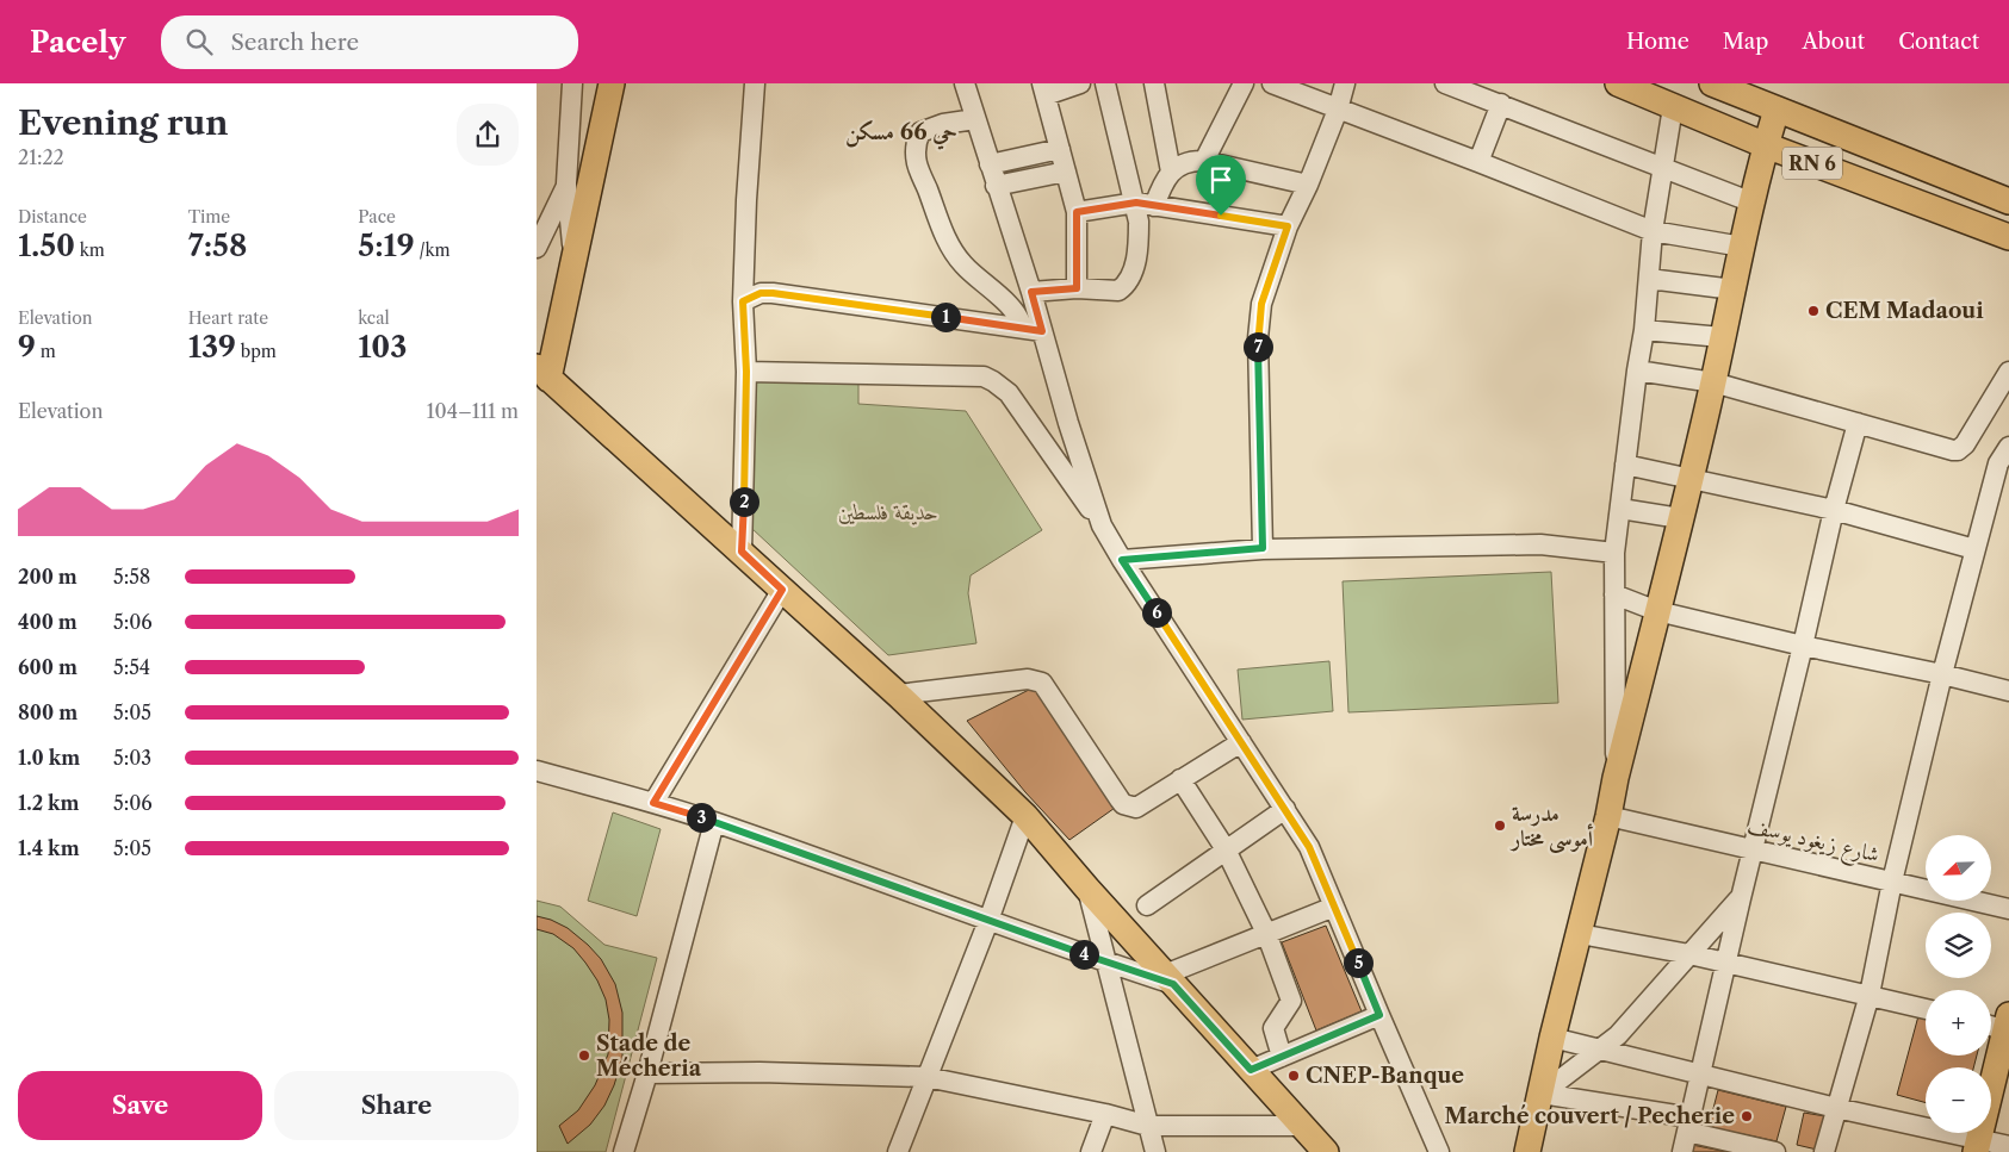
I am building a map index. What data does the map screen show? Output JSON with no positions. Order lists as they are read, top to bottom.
{
  "streets": {
    "main road": ["RN 6"],
    "street": ["شارع زيغود يوسف"]
  },
  "districts": ["حي 66 مسكن"],
  "parks": ["حديقة فلسطين"],
  "places": [
    "CEM Madaoui",
    "مدرسة أموسى مختار",
    "Stade de Mécheria",
    "CNEP-Banque",
    "Marché couvert / Pecherie"
  ],
  "north": "bottom left",
  "page": {
    "header": "Pacely",
    "search": "Search here",
    "nav": [
      "Home",
      "Map",
      "About",
      "Contact"
    ],
    "heading": ["Evening run", "21:22"],
    "stats": [
      ["Distance", "1.50 km"],
      ["Time", "7:58"],
      ["Pace", "5:19 /km"],
      ["Elevation", "9 m"],
      ["Heart rate", "139 bpm"],
      ["kcal", "103"]
    ],
    "pins": [
      "1",
      "7",
      "2",
      "6",
      "3",
      "4",
      "5"
    ],
    "chart": ["Elevation", "104–111 m"],
    "list": [
      {
        "name": "200 m",
        "note": "5:58"
      },
      {
        "name": "400 m",
        "note": "5:06"
      },
      {
        "name": "600 m",
        "note": "5:54"
      },
      {
        "name": "800 m",
        "note": "5:05"
      },
      {
        "name": "1.0 km",
        "note": "5:03"
      },
      {
        "name": "1.2 km",
        "note": "5:06"
      },
      {
        "name": "1.4 km",
        "note": "5:05"
      }
    ],
    "map_buttons": ["+", "−"],
    "buttons": ["Save", "Share"]
  }
}
